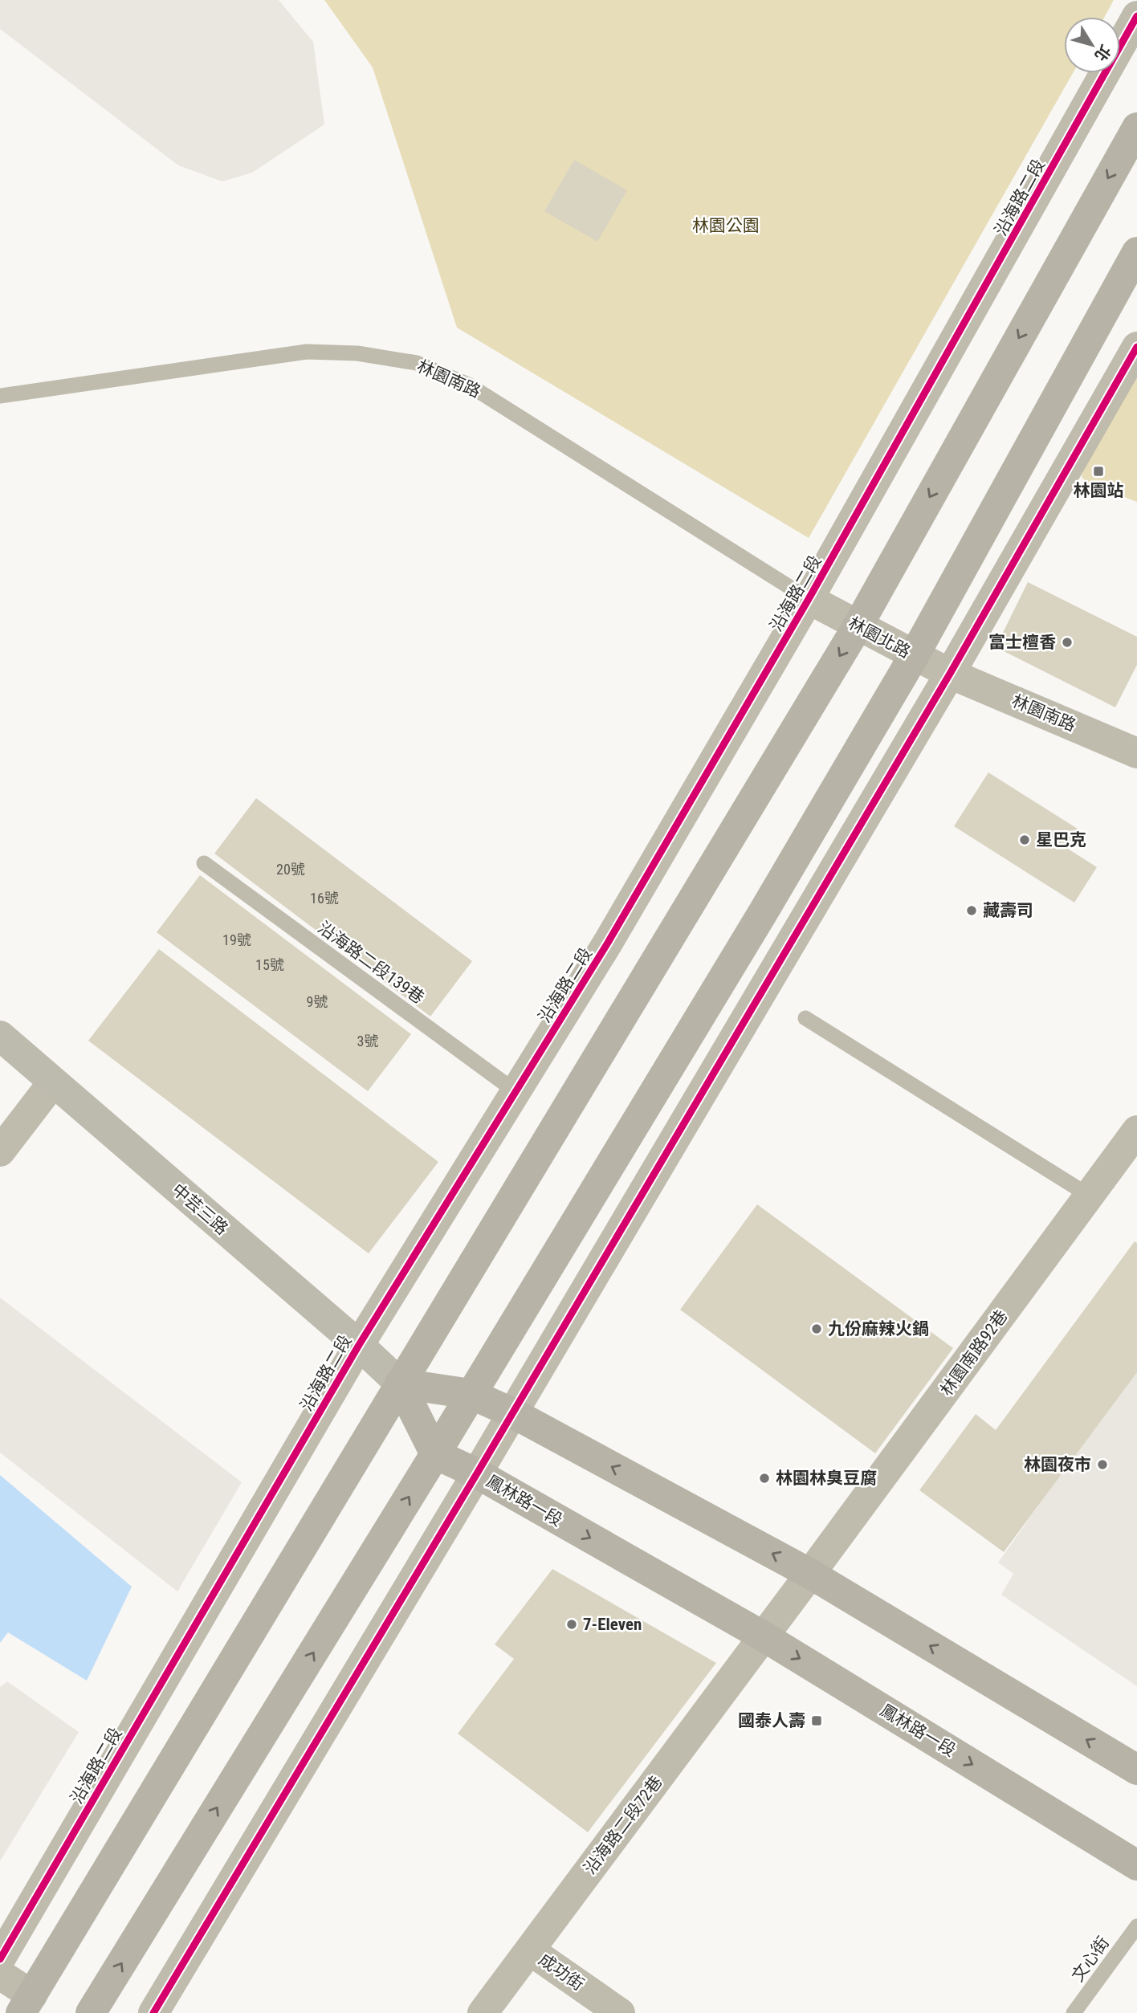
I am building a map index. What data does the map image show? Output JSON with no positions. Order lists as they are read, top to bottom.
{
  "streets": {
    "main road": ["鳳林路一段"],
    "street": [
      "沿海路二段",
      "林園南路",
      "林園北路",
      "中芸三路",
      "林園南路92巷",
      "沿海路二段72巷",
      "成功街"
    ],
    "lane": ["沿海路二段139巷", "文心街"]
  },
  "crossings": [
    ["沿海路二段", "林園南路"],
    ["沿海路二段", "林園北路"],
    ["沿海路二段", "沿海路二段139巷"],
    ["沿海路二段", "中芸三路"],
    ["林園南路", "林園北路"],
    ["林園南路92巷", "鳳林路一段"],
    ["林園南路92巷", "沿海路二段72巷"],
    ["鳳林路一段", "沿海路二段72巷"],
    ["沿海路二段72巷", "成功街"]
  ],
  "parks": ["林園公園"],
  "places": {
    "transit": ["林園站", "國泰人壽"],
    "other": [
      "富士檀香",
      "星巴克",
      "藏壽司",
      "九份麻辣火鍋",
      "林園夜市",
      "林園林臭豆腐",
      "7-Eleven"
    ]
  },
  "house_numbers": [
    "20號",
    "16號",
    "19號",
    "15號",
    "9號",
    "3號"
  ],
  "north": "bottom right"
}
